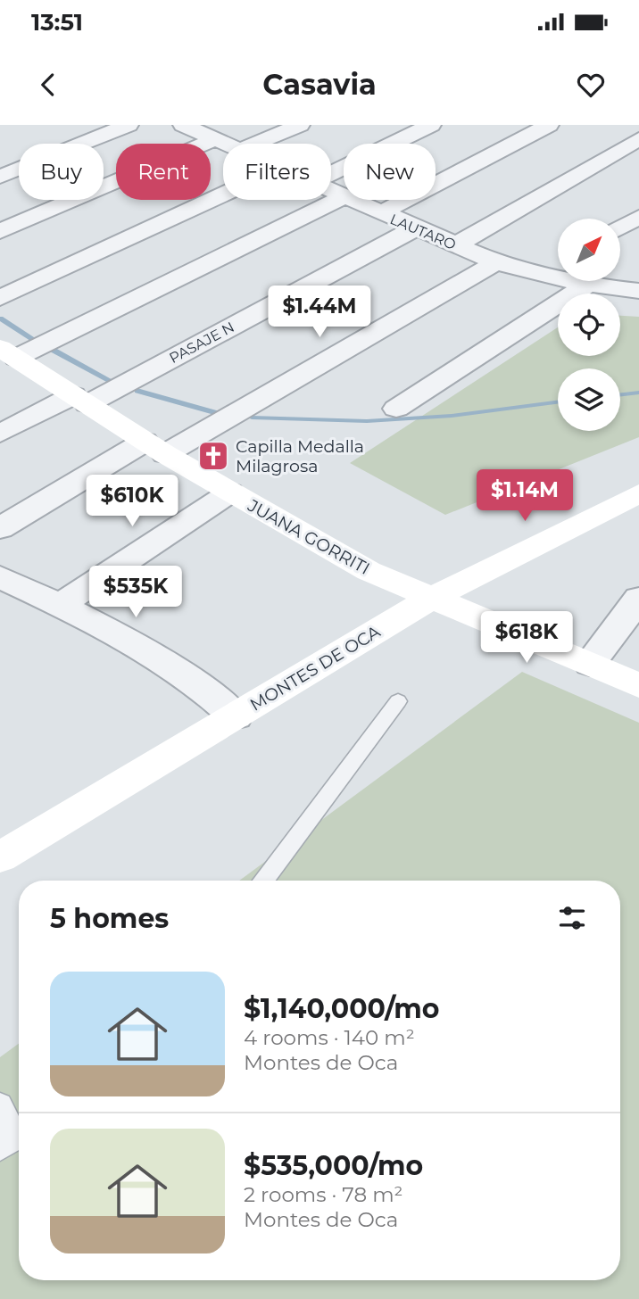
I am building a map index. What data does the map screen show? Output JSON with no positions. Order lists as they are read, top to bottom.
{
  "streets": {
    "street": [
      "LAUTARO",
      "PASAJE N",
      "JUANA GORRITI",
      "MONTES DE OCA"
    ]
  },
  "crossings": [
    ["LAUTARO", "PASAJE N"],
    ["PASAJE N", "JUANA GORRITI"],
    ["JUANA GORRITI", "MONTES DE OCA"]
  ],
  "places": {
    "church": ["Capilla Medalla Milagrosa"]
  },
  "north": "top right",
  "page": {
    "status": "13:51",
    "header": "Casavia",
    "chip": [
      "Buy",
      "Rent",
      "Filters",
      "New"
    ],
    "price": [
      "$1.44M",
      "$1.14M",
      "$610K",
      "$535K",
      "$618K"
    ],
    "heading": "5 homes",
    "list": [
      {
        "name": "$1,140,000/mo",
        "note": "4 rooms · 140 m² · Montes de Oca"
      },
      {
        "name": "$535,000/mo",
        "note": "2 rooms · 78 m² · Montes de Oca"
      }
    ]
  }
}
